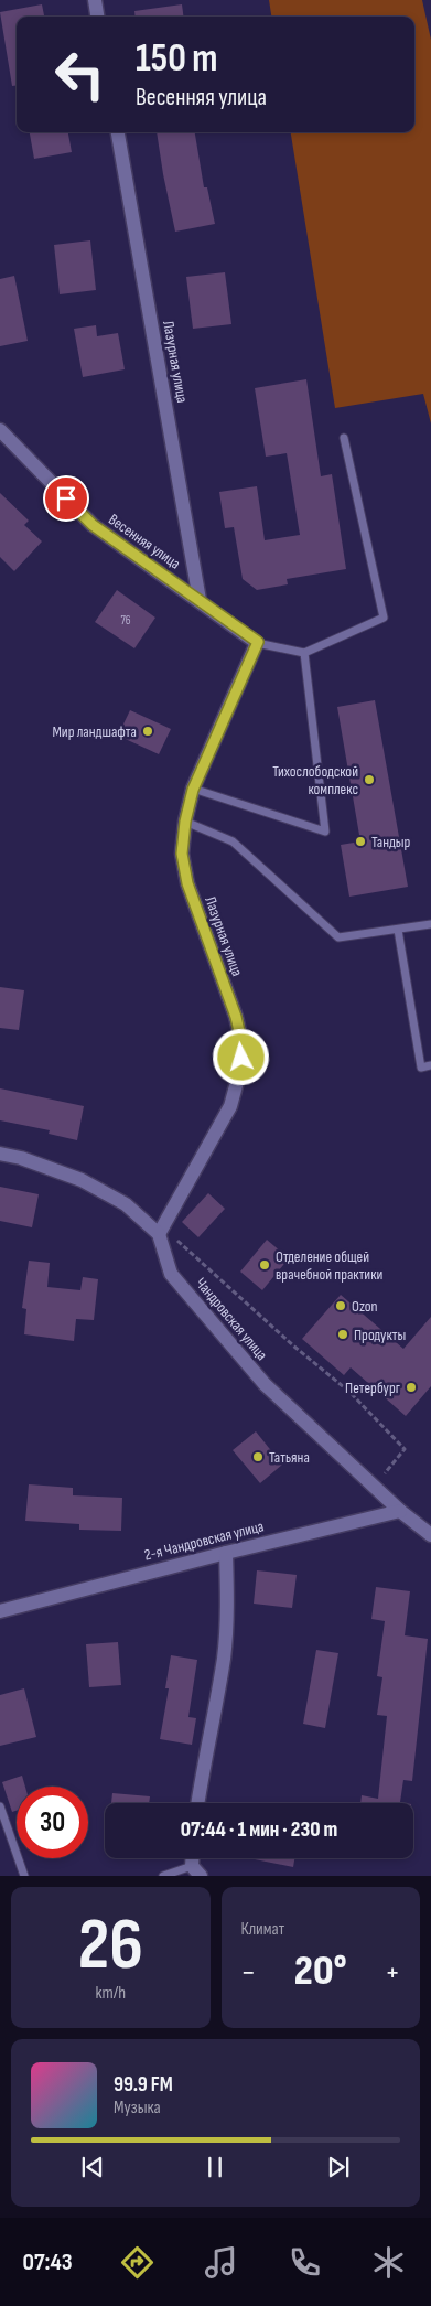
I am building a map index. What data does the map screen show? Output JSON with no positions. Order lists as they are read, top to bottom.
{
  "streets": {
    "street": [
      "Лазурная улица",
      "Весенняя улица",
      "Чандровская улица",
      "2-я Чандровская улица"
    ]
  },
  "crossings": [
    ["Лазурная улица", "Весенняя улица"],
    ["Лазурная улица", "Чандровская улица"],
    ["Чандровская улица", "2-я Чандровская улица"]
  ],
  "places": [
    "Мир ландшафта",
    "Тихослободской комплекс",
    "Тандыр",
    "Отделение общей врачебной практики",
    "Ozon",
    "Продукты",
    "Петербург",
    "Татьяна"
  ],
  "house_numbers": ["76"],
  "page": {
    "turn": ["150 m", "Весенняя улица"],
    "limit": "30",
    "trip": "07:44 · 1 мин · 230 m",
    "tile": [
      ["26", "km/h"],
      "Климат"
    ],
    "heat": ["−", "20°", "+"],
    "song": ["99.9 FM", "Музыка"],
    "tabs": "07:43"
  }
}
